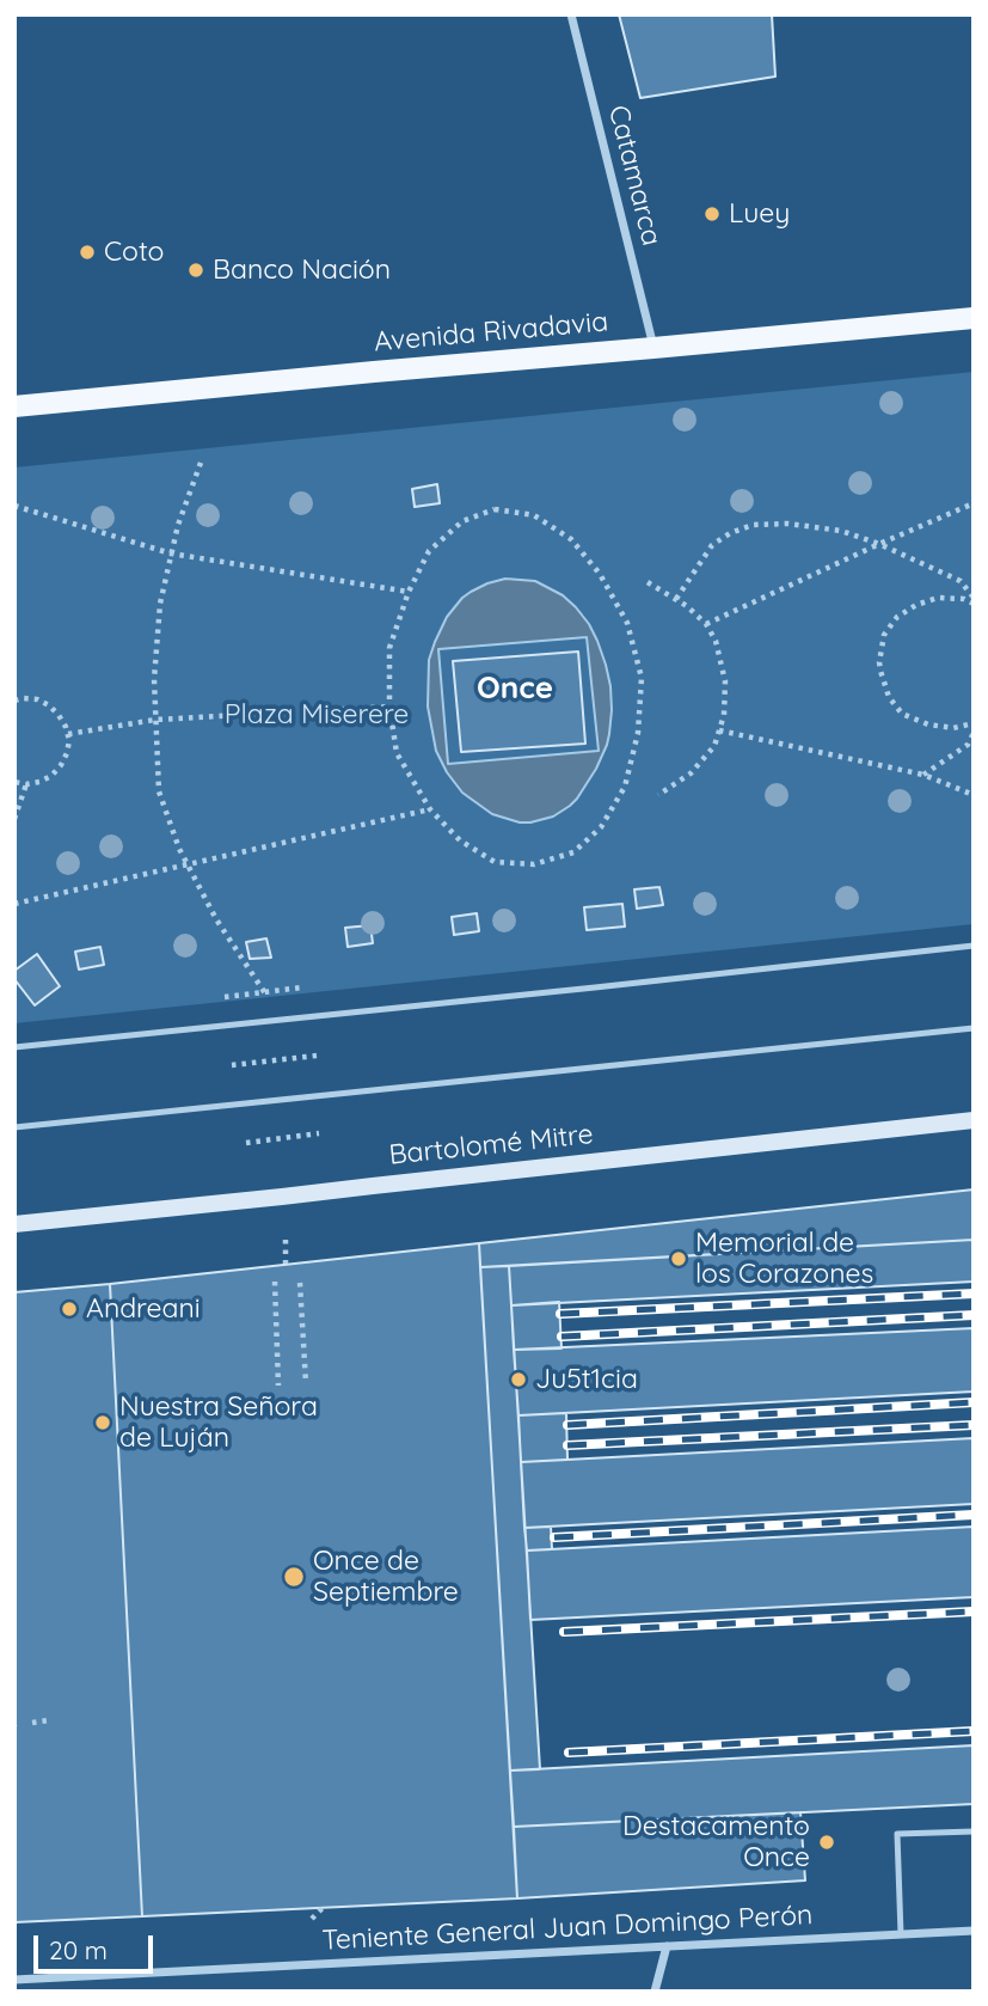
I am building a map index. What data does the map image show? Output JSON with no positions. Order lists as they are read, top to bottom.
{
  "streets": {
    "main road": ["Avenida Rivadavia", "Bartolomé Mitre"],
    "street": ["Catamarca", "Teniente General Juan Domingo Perón"]
  },
  "crossings": [
    ["Catamarca", "Avenida Rivadavia"]
  ],
  "districts": ["Once"],
  "parks": ["Plaza Miserere"],
  "places": [
    "Luey",
    "Coto",
    "Banco Nación",
    "Memorial de los Corazones",
    "Andreani",
    "Ju5t1cia",
    "Nuestra Señora de Luján",
    "Once de Septiembre",
    "Destacamento Once"
  ],
  "scale_bar": "20 m"
}
